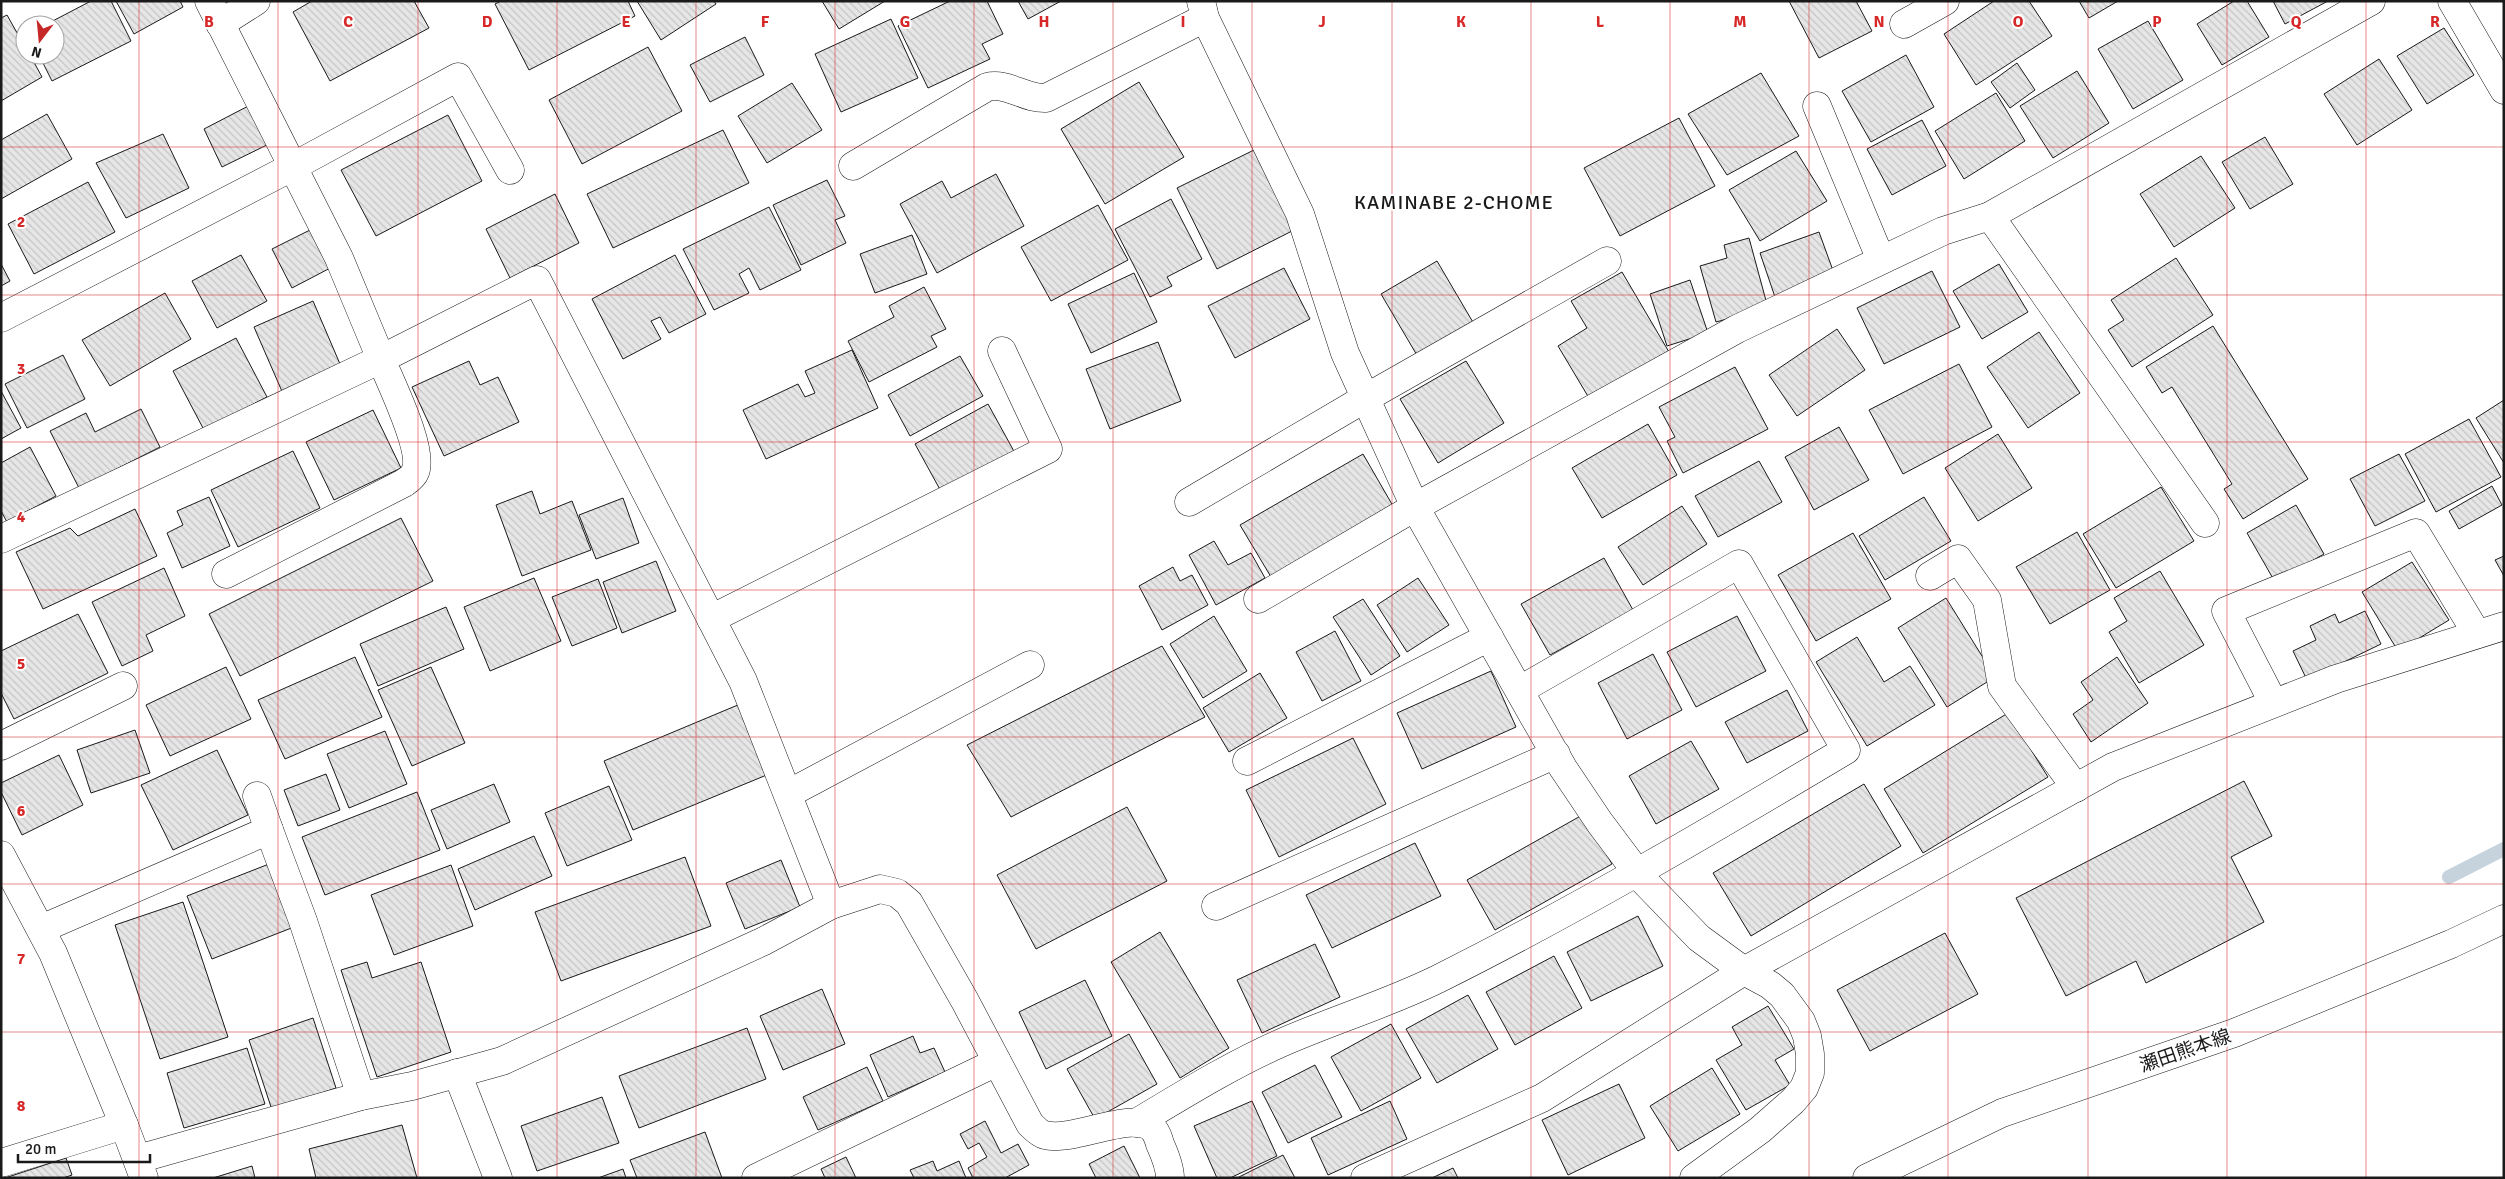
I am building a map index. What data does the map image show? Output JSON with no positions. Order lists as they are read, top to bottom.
{
  "streets": {
    "street": ["瀬田熊本線"]
  },
  "districts": ["KAMINABE 2-CHOME"],
  "scale_bar": "20 m",
  "north": "bottom",
  "grid": {
    "columns": [
      "B",
      "C",
      "D",
      "E",
      "F",
      "G",
      "H",
      "I",
      "J",
      "K",
      "L",
      "M",
      "N",
      "O",
      "P",
      "Q",
      "R"
    ],
    "rows": [
      "2",
      "3",
      "4",
      "5",
      "6",
      "7",
      "8"
    ]
  }
}
